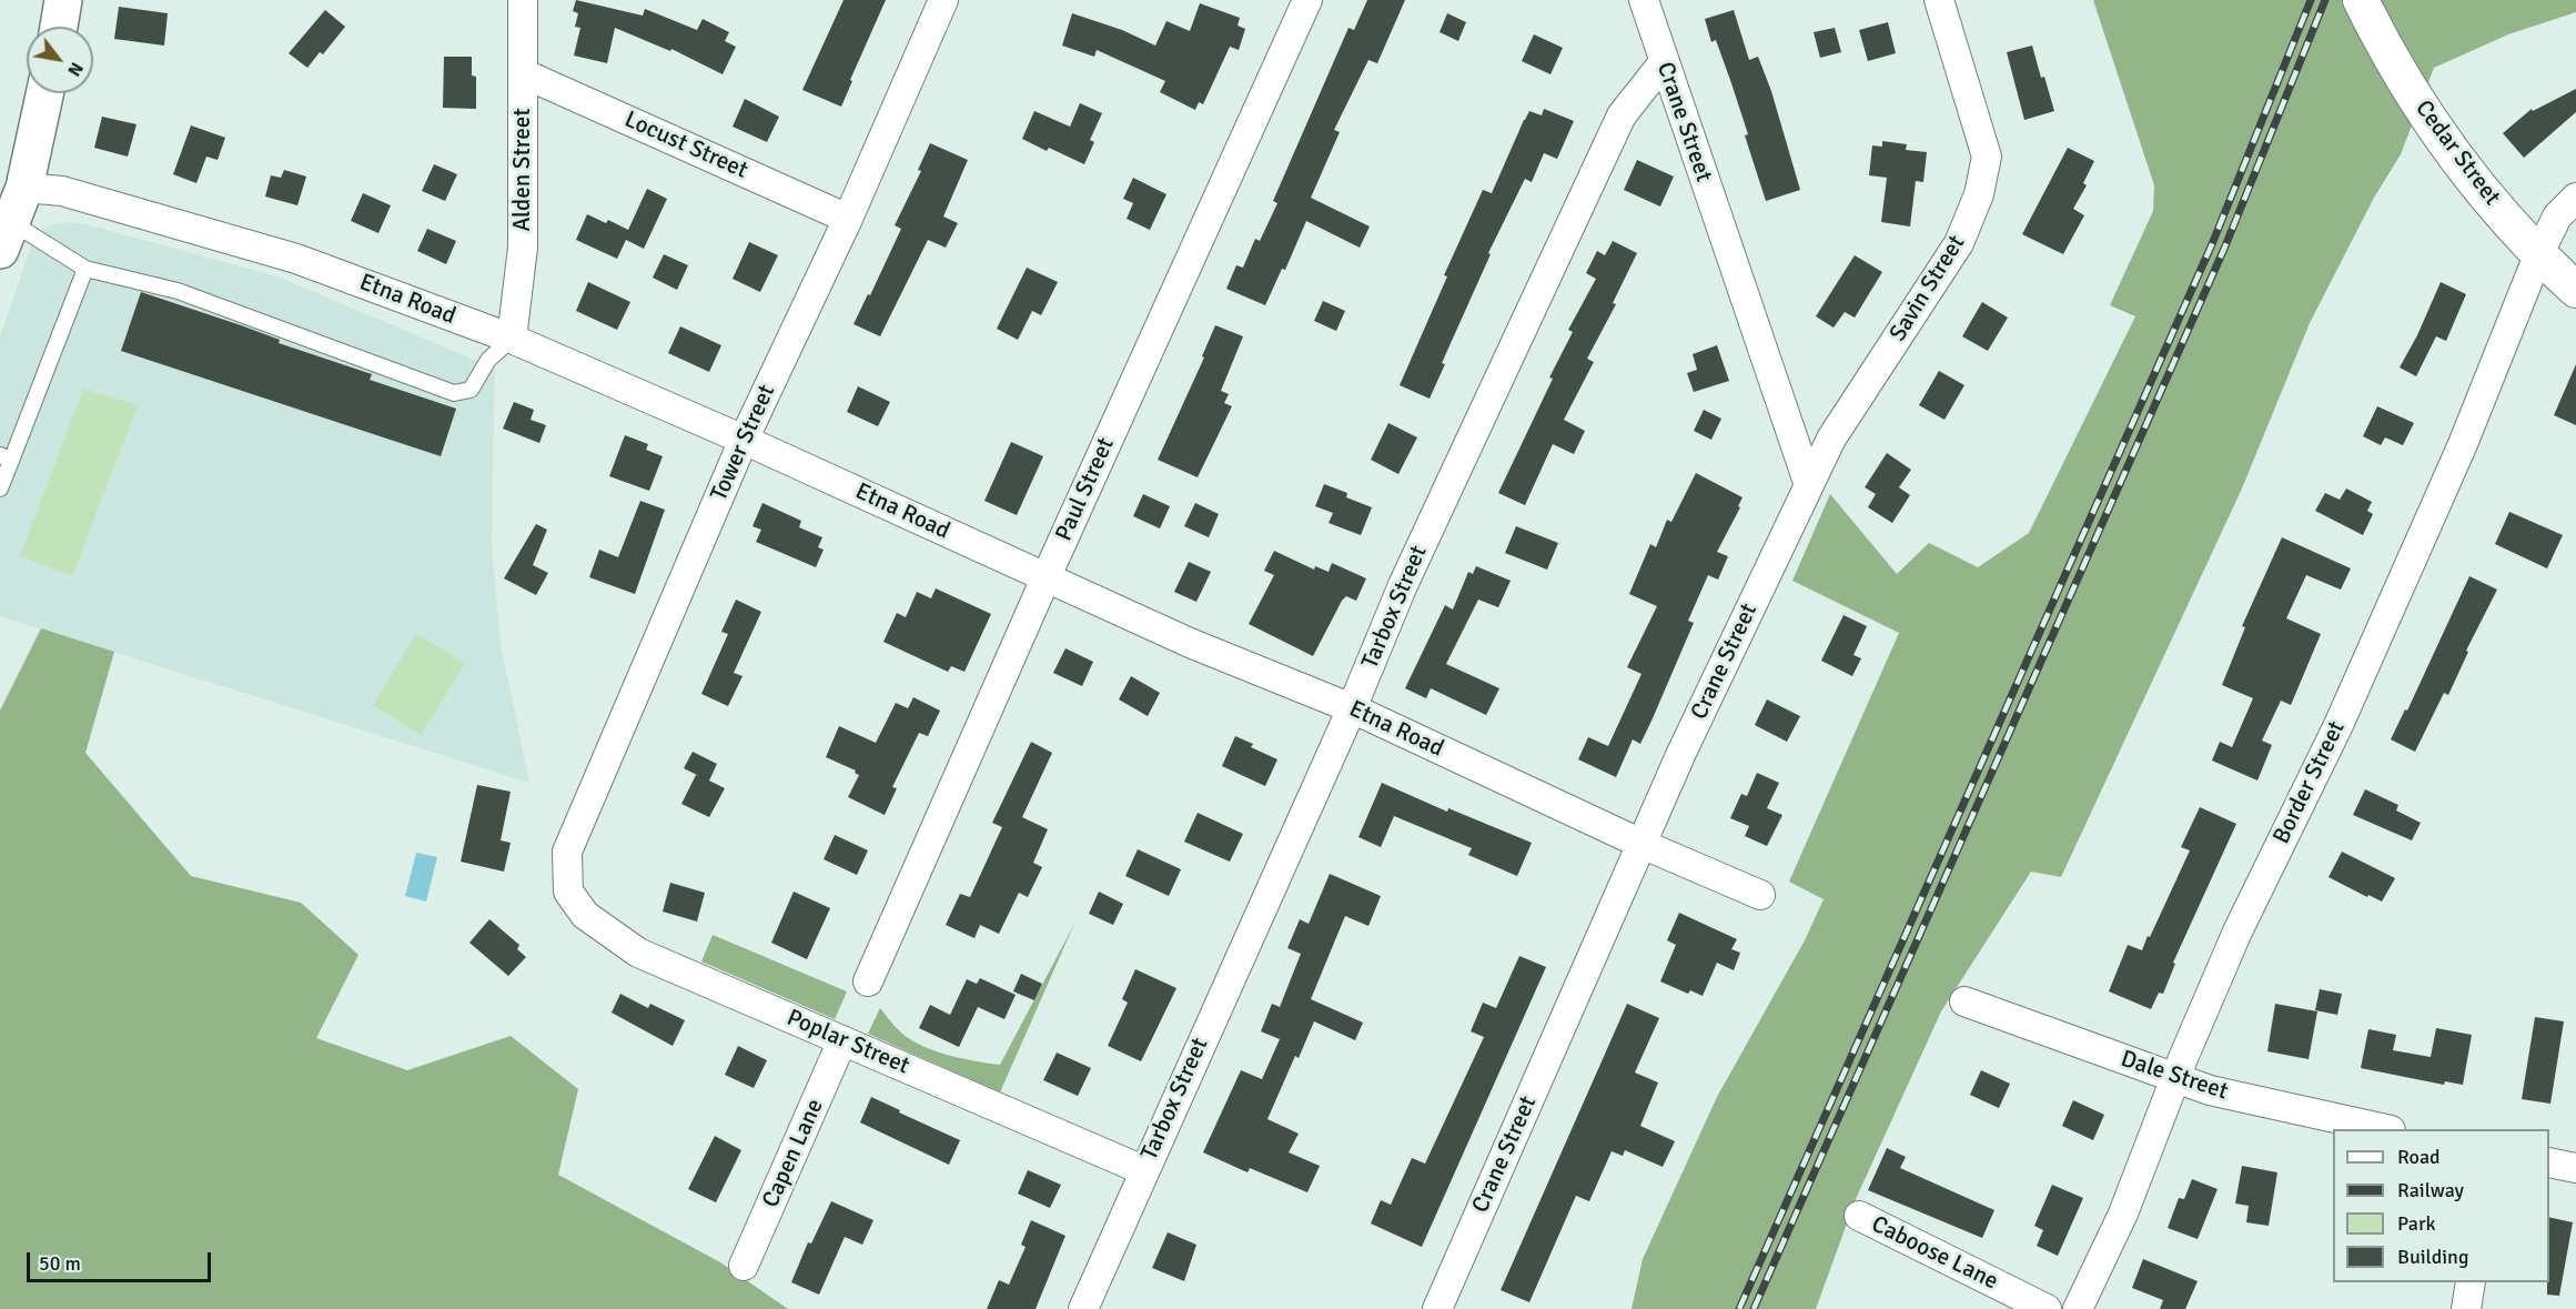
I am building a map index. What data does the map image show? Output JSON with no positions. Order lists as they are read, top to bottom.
{
  "streets": {
    "street": [
      "Crane Street",
      "Locust Street",
      "Cedar Street",
      "Alden Street",
      "Savin Street",
      "Etna Road",
      "Tower Street",
      "Paul Street",
      "Tarbox Street",
      "Border Street",
      "Poplar Street",
      "Dale Street",
      "Capen Lane",
      "Caboose Lane"
    ]
  },
  "crossings": [
    ["Crane Street", "Savin Street"],
    ["Crane Street", "Etna Road"],
    ["Crane Street", "Tarbox Street"],
    ["Locust Street", "Alden Street"],
    ["Locust Street", "Tower Street"],
    ["Cedar Street", "Border Street"],
    ["Alden Street", "Etna Road"],
    ["Etna Road", "Tower Street"],
    ["Etna Road", "Paul Street"],
    ["Etna Road", "Tarbox Street"],
    ["Tower Street", "Poplar Street"],
    ["Tarbox Street", "Poplar Street"],
    ["Border Street", "Dale Street"],
    ["Poplar Street", "Capen Lane"]
  ],
  "legend": [
    "Road",
    "Railway",
    "Park",
    "Building"
  ],
  "scale_bar": "50 m",
  "north": "bottom right"
}
